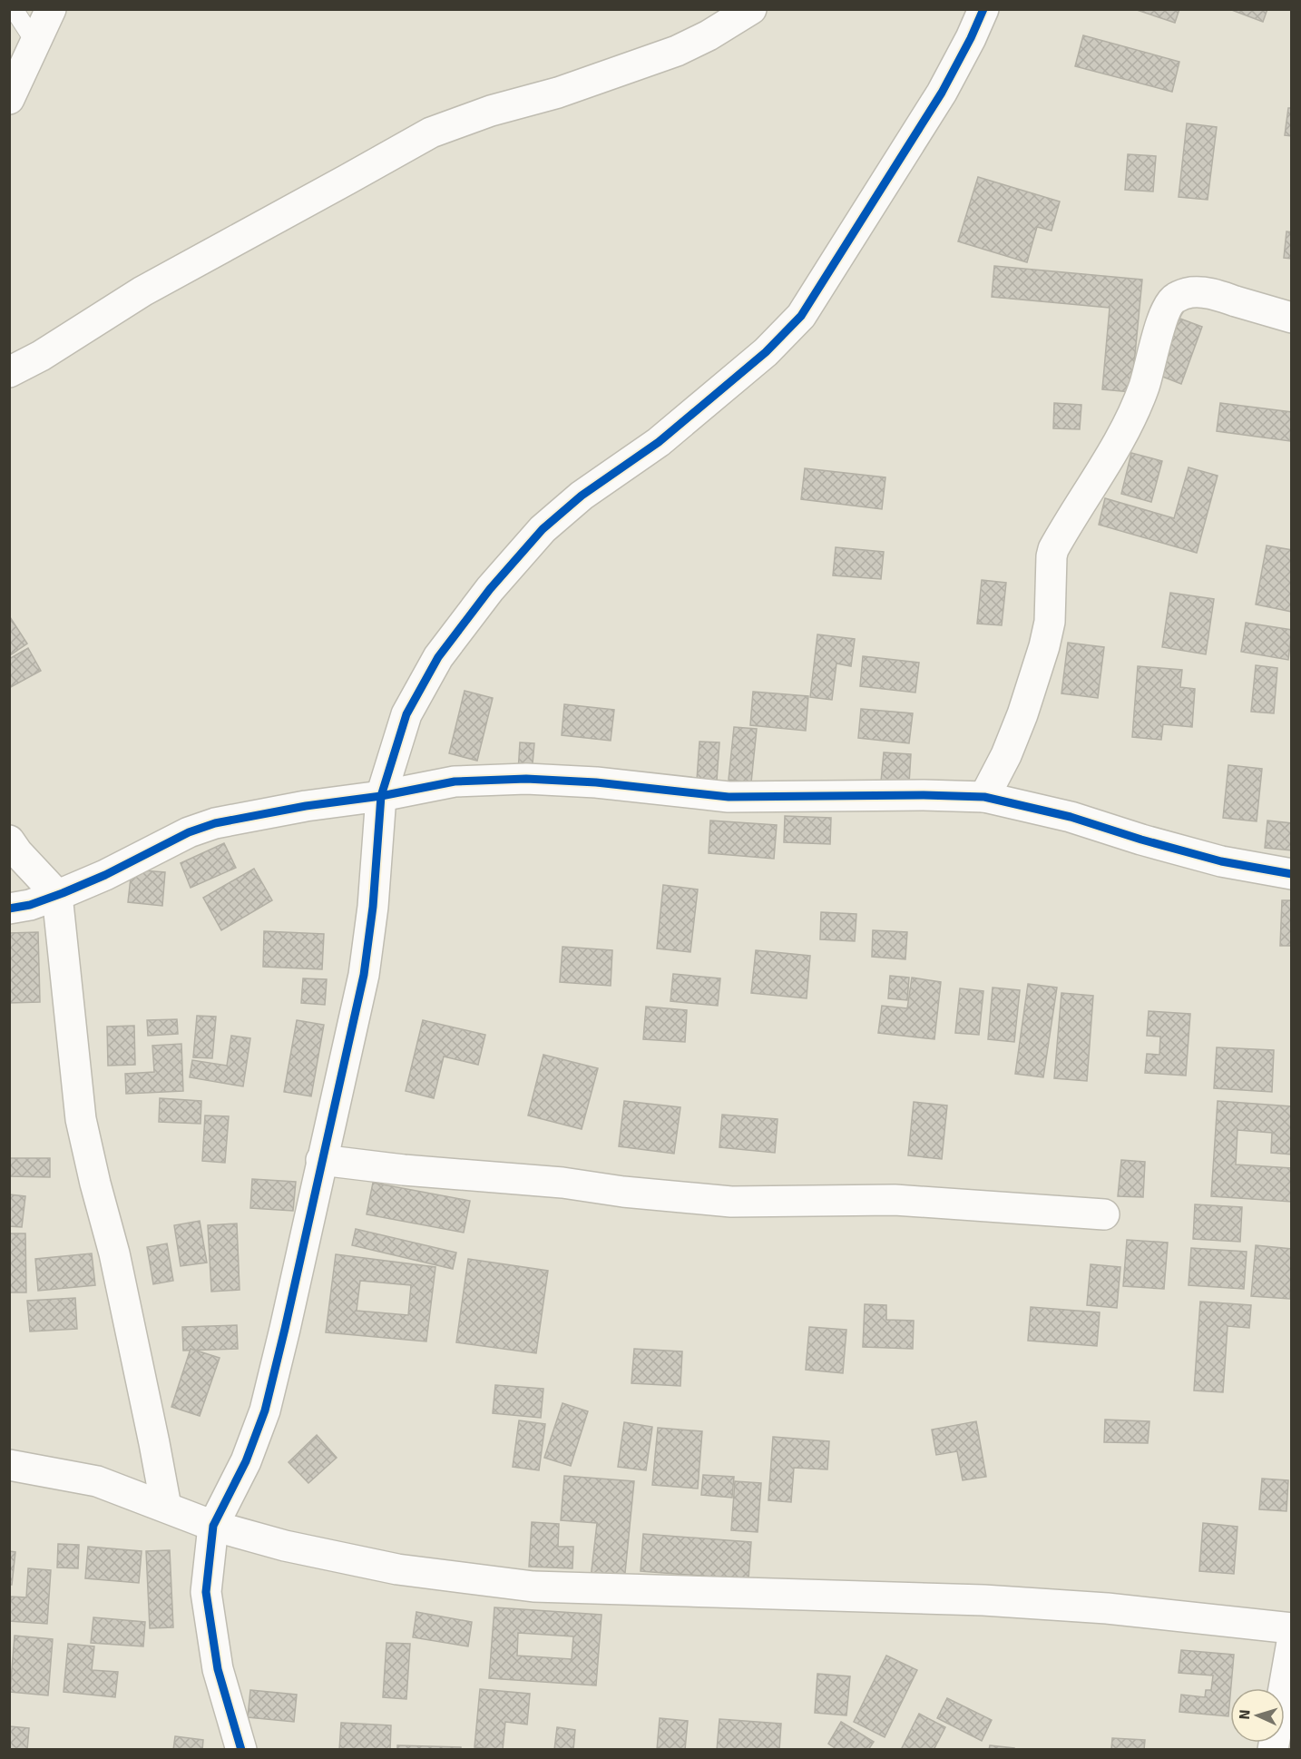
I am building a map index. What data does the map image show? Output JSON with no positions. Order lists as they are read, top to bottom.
{
  "north": "left"
}
